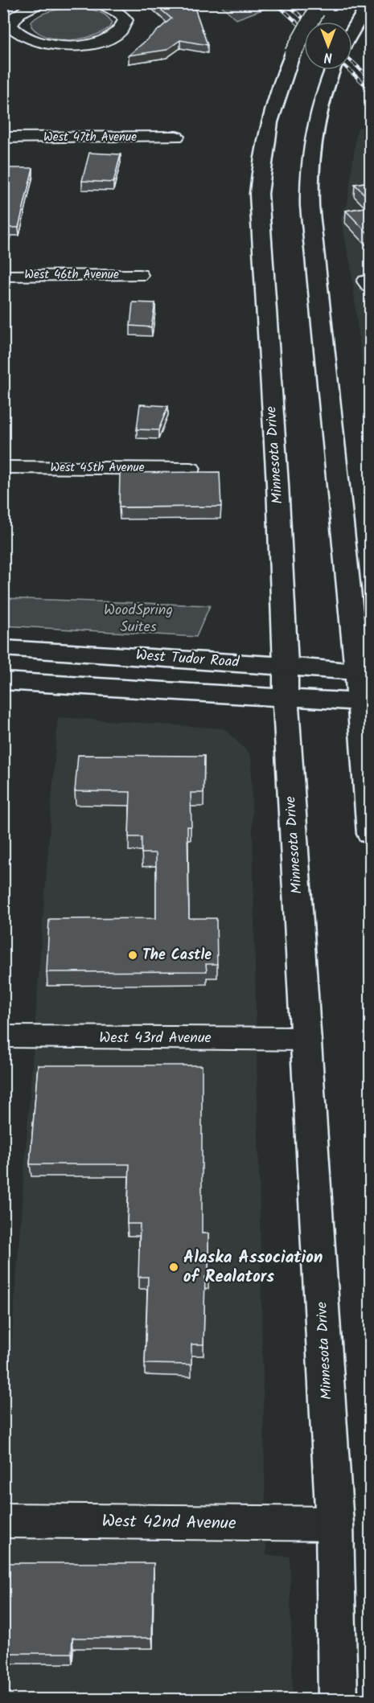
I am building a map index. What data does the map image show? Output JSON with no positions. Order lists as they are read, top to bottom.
{
  "streets": {
    "main road": ["Minnesota Drive", "West Tudor Road"],
    "street": [
      "West 47th Avenue",
      "West 46th Avenue",
      "West 45th Avenue",
      "West 43rd Avenue",
      "West 42nd Avenue"
    ]
  },
  "crossings": [
    ["Minnesota Drive", "West Tudor Road"],
    ["Minnesota Drive", "West 43rd Avenue"],
    ["Minnesota Drive", "West 42nd Avenue"]
  ],
  "parks": ["WoodSpring Suites"],
  "places": ["The Castle", "Alaska Association of Realators"],
  "north": "bottom"
}
